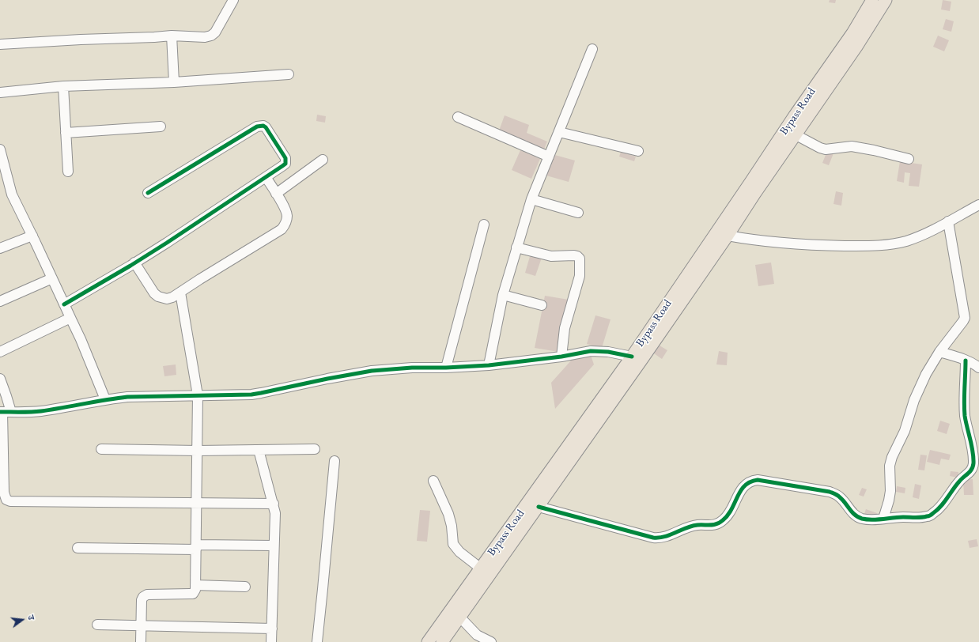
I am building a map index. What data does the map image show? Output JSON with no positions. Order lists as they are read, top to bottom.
{
  "streets": {
    "main road": ["Bypass Road"]
  },
  "north": "right"
}
